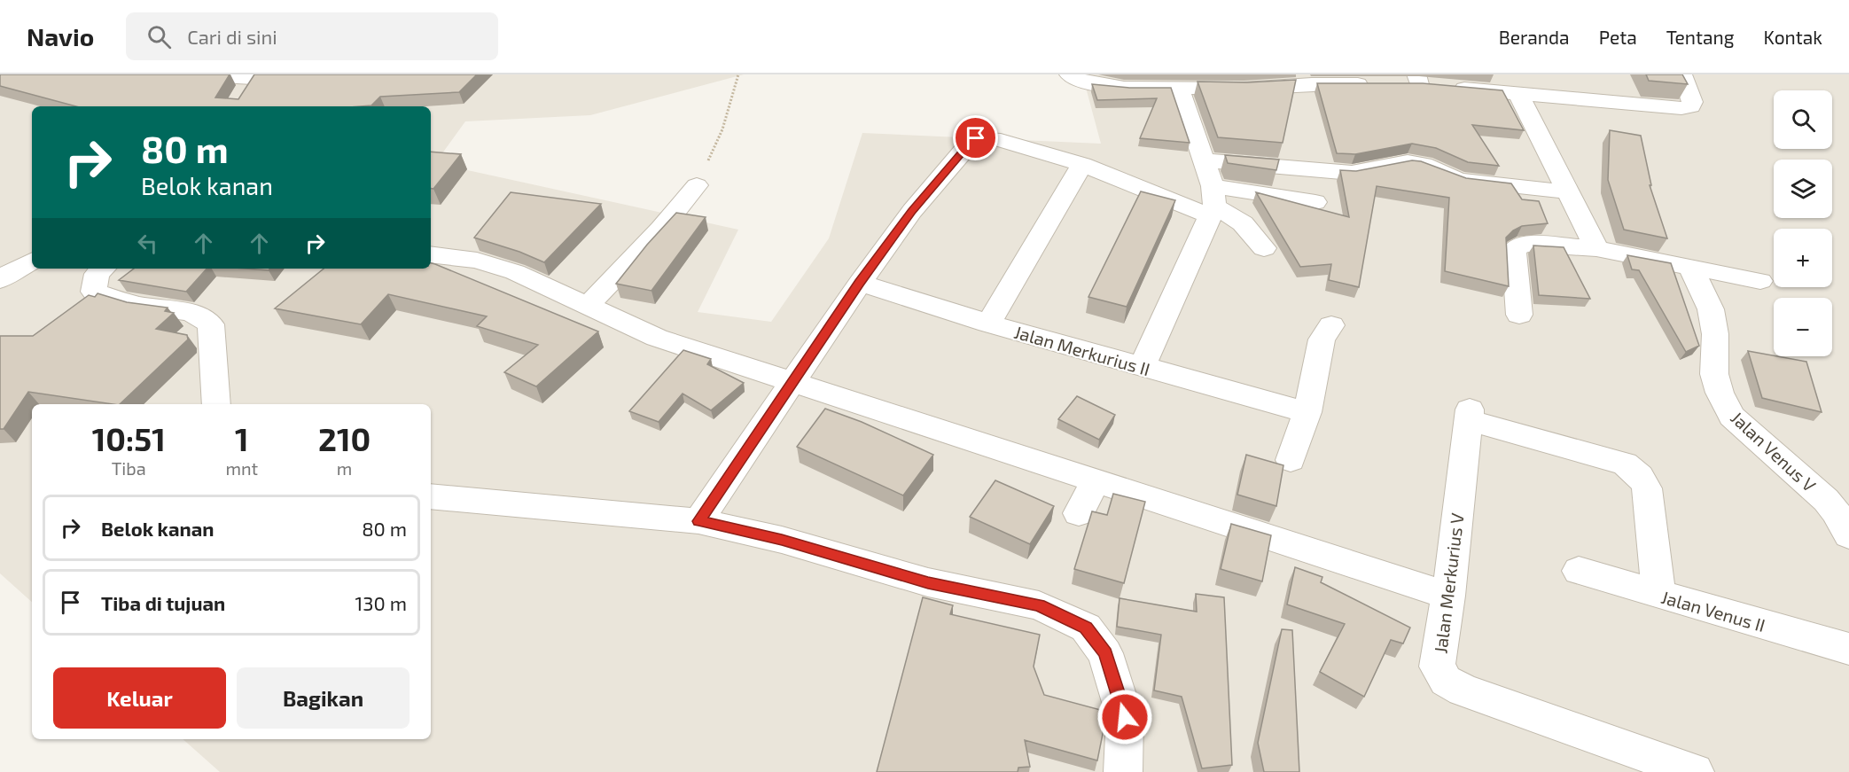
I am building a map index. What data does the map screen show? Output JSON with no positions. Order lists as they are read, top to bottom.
{
  "streets": {
    "street": [
      "Jalan Merkurius II",
      "Jalan Venus V",
      "Jalan Merkurius V",
      "Jalan Venus II"
    ]
  },
  "crossings": [
    ["Jalan Merkurius V", "Jalan Venus II"]
  ],
  "page": {
    "header": "Navio",
    "search": "Cari di sini",
    "nav": [
      "Beranda",
      "Peta",
      "Tentang",
      "Kontak"
    ],
    "map_buttons": ["+", "−"],
    "turn": ["80 m", "Belok kanan"],
    "eta": [
      "10:51",
      "Tiba",
      "1",
      "mnt",
      "210",
      "m"
    ],
    "list": [
      {
        "name": "Belok kanan",
        "value": "80 m"
      },
      {
        "name": "Tiba di tujuan",
        "value": "130 m"
      }
    ],
    "buttons": ["Keluar", "Bagikan"]
  }
}
